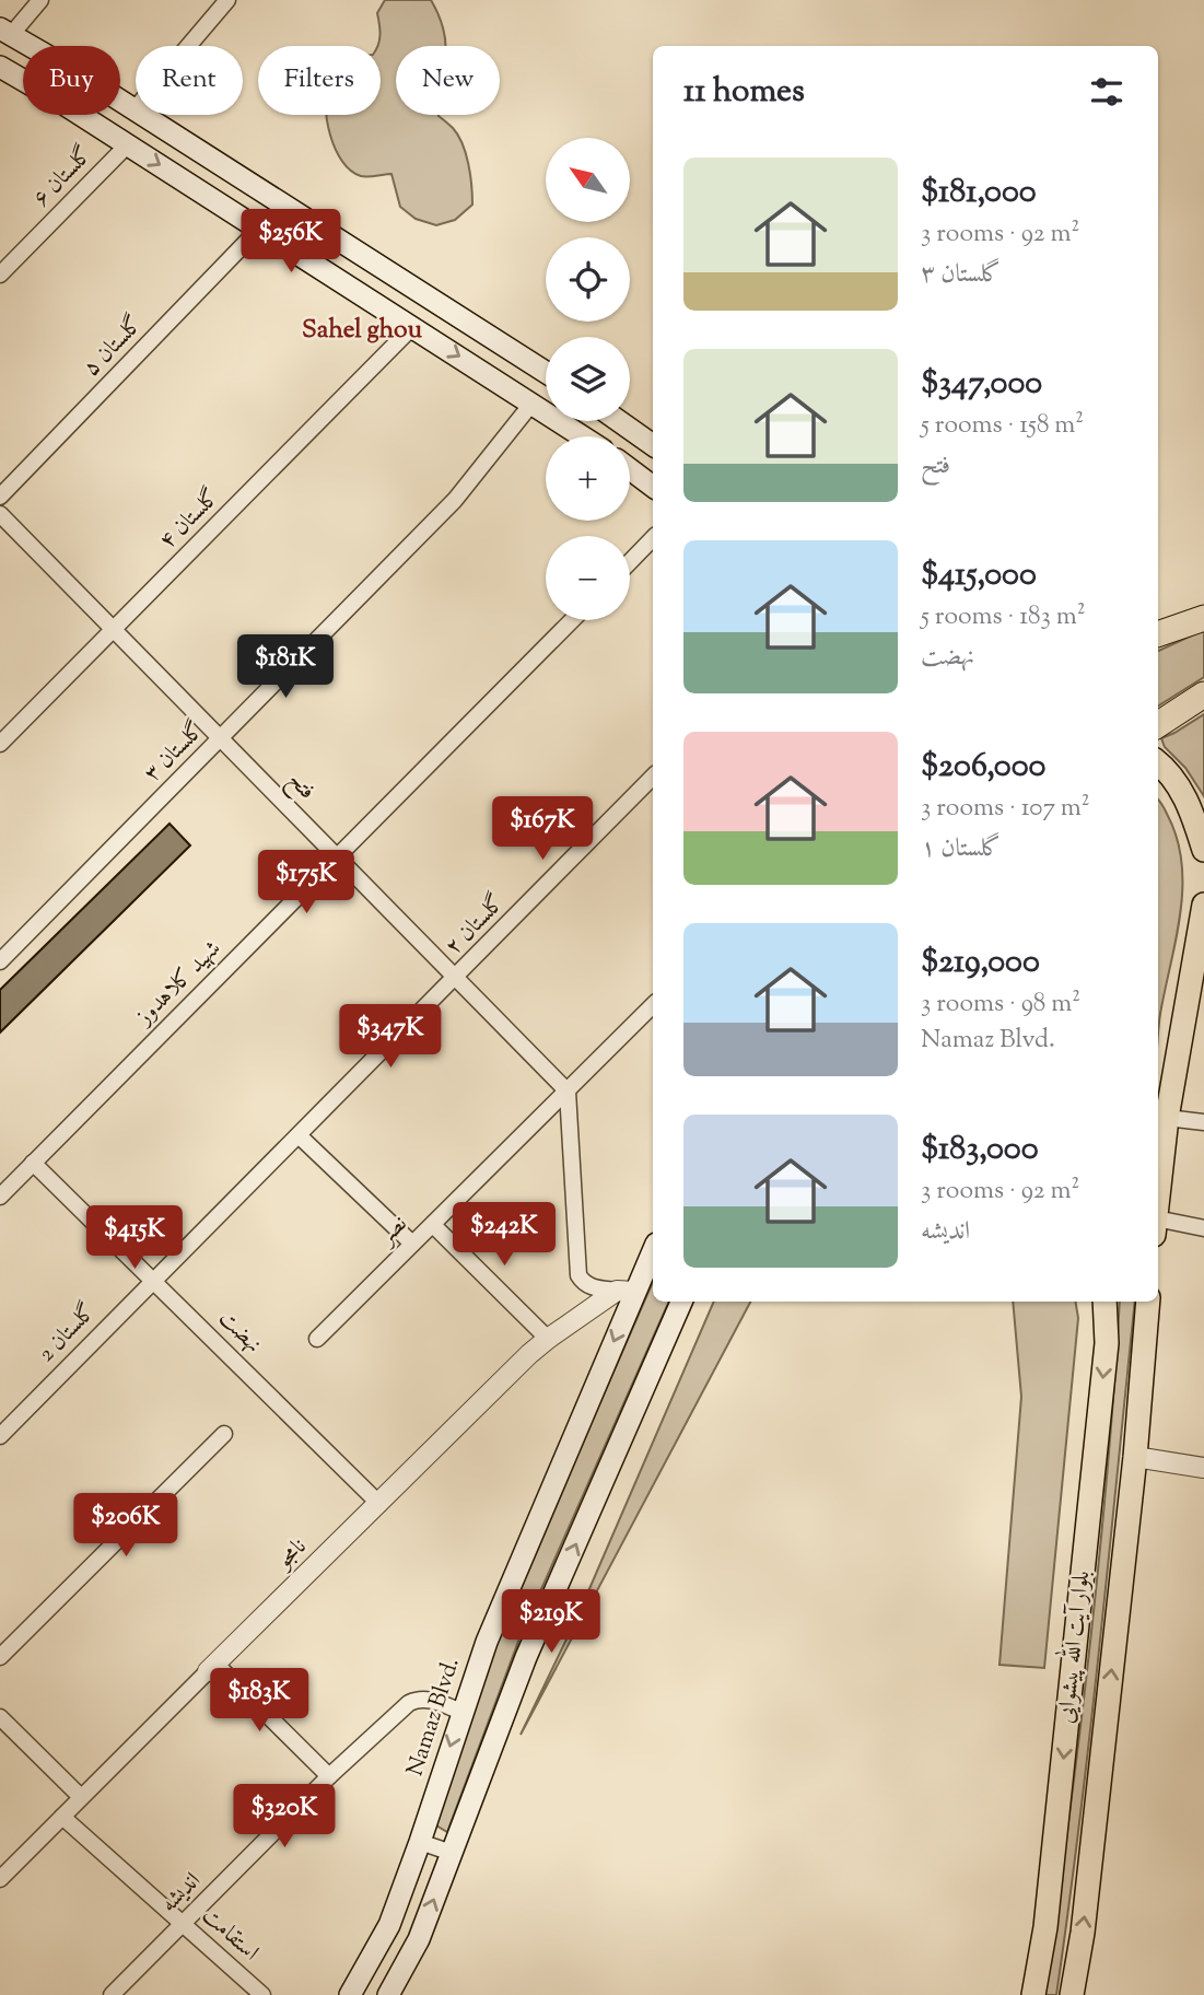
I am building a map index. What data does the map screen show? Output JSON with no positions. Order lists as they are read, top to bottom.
{
  "streets": {
    "main road": ["بلوار آیت الله پیشوایی", "Namaz Blvd."],
    "street": [
      "گلستان ۶",
      "گلستان ۵",
      "گلستان ۴",
      "گلستان ۳",
      "فتح",
      "گلستان ۲",
      "شهید کلاهدوز",
      "نصر",
      "نهضت",
      "گلستان 2",
      "نامجو",
      "اندیشه",
      "استقامت"
    ]
  },
  "crossings": [
    ["گلستان ۴", "فتح"],
    ["گلستان ۳", "فتح"],
    ["فتح", "گلستان ۲"],
    ["فتح", "شهید کلاهدوز"],
    ["فتح", "نصر"],
    ["گلستان ۲", "گلستان 2"],
    ["شهید کلاهدوز", "نهضت"],
    ["نهضت", "گلستان 2"],
    ["نهضت", "نامجو"],
    ["نامجو", "Namaz Blvd."],
    ["نامجو", "استقامت"],
    ["Namaz Blvd.", "اندیشه"],
    ["اندیشه", "استقامت"]
  ],
  "districts": ["Sahel ghou"],
  "north": "top left",
  "page": {
    "chip": [
      "Buy",
      "Rent",
      "Filters",
      "New"
    ],
    "heading": "11 homes",
    "map_buttons": ["+", "−"],
    "list": [
      {
        "name": "$181,000",
        "note": "3 rooms · 92 m² · گلستان ۳"
      },
      {
        "name": "$347,000",
        "note": "5 rooms · 158 m² · فتح"
      },
      {
        "name": "$415,000",
        "note": "5 rooms · 183 m² · نهضت"
      },
      {
        "name": "$206,000",
        "note": "3 rooms · 107 m² · گلستان ۱"
      },
      {
        "name": "$219,000",
        "note": "3 rooms · 98 m² · Namaz Blvd."
      },
      {
        "name": "$183,000",
        "note": "3 rooms · 92 m² · اندیشه"
      }
    ],
    "price": [
      "$256K",
      "$181K",
      "$167K",
      "$175K",
      "$347K",
      "$242K",
      "$415K",
      "$206K",
      "$219K",
      "$183K",
      "$320K"
    ]
  }
}
